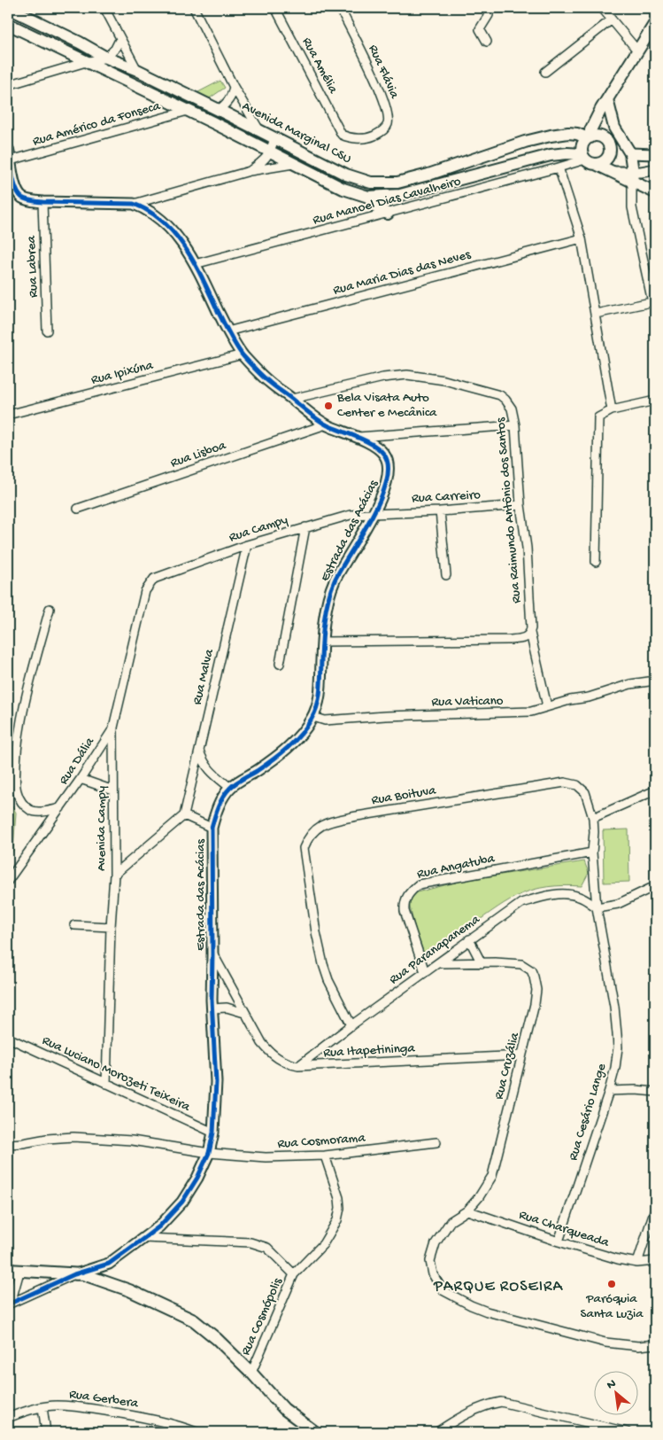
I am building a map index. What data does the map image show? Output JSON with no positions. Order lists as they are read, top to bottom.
{
  "streets": {
    "main road": ["Avenida Marginal CSU"],
    "street": [
      "Rua Amélia",
      "Rua Flávia",
      "Rua Américo da Fonseca",
      "Rua Manoel Dias Cavalheiro",
      "Rua Labrea",
      "Rua Maria Dias das Neves",
      "Rua Ipixúna",
      "Rua Lisboa",
      "Rua Carreiro",
      "Rua Raimundo Antônio dos Santos",
      "Rua Campy",
      "Estrada das Acácias",
      "Rua Malva",
      "Rua Vaticano",
      "Rua Dália",
      "Rua Boituva",
      "Avenida Campy",
      "Rua Angatuba",
      "Rua Paranapanema",
      "Rua Itapetininga",
      "Rua Cruzália",
      "Rua Luciano Morozeti Teixeira",
      "Rua Cesário Lange",
      "Rua Cosmorama",
      "Rua Charqueada",
      "Rua Cosmópolis",
      "Rua Gerbera"
    ]
  },
  "crossings": [
    ["Rua Amélia", "Rua Flávia"],
    ["Rua Américo da Fonseca", "Estrada das Acácias"],
    ["Avenida Marginal CSU", "Rua Manoel Dias Cavalheiro"],
    ["Rua Manoel Dias Cavalheiro", "Estrada das Acácias"],
    ["Rua Labrea", "Estrada das Acácias"],
    ["Rua Maria Dias das Neves", "Estrada das Acácias"],
    ["Rua Ipixúna", "Estrada das Acácias"],
    ["Rua Lisboa", "Estrada das Acácias"],
    ["Rua Carreiro", "Rua Raimundo Antônio dos Santos"],
    ["Rua Carreiro", "Rua Campy"],
    ["Rua Carreiro", "Estrada das Acácias"],
    ["Rua Raimundo Antônio dos Santos", "Estrada das Acácias"],
    ["Rua Raimundo Antônio dos Santos", "Rua Vaticano"],
    ["Rua Campy", "Estrada das Acácias"],
    ["Rua Campy", "Rua Malva"],
    ["Rua Campy", "Avenida Campy"],
    ["Estrada das Acácias", "Rua Vaticano"],
    ["Estrada das Acácias", "Rua Itapetininga"],
    ["Estrada das Acácias", "Rua Luciano Morozeti Teixeira"],
    ["Estrada das Acácias", "Rua Cosmorama"],
    ["Rua Dália", "Avenida Campy"],
    ["Rua Boituva", "Rua Angatuba"],
    ["Rua Boituva", "Rua Paranapanema"],
    ["Rua Boituva", "Rua Cesário Lange"],
    ["Avenida Campy", "Rua Luciano Morozeti Teixeira"],
    ["Rua Angatuba", "Rua Paranapanema"],
    ["Rua Paranapanema", "Rua Itapetininga"],
    ["Rua Paranapanema", "Rua Cruzália"],
    ["Rua Paranapanema", "Rua Cesário Lange"],
    ["Rua Itapetininga", "Rua Cruzália"],
    ["Rua Cruzália", "Rua Charqueada"],
    ["Rua Cesário Lange", "Rua Charqueada"],
    ["Rua Cosmorama", "Rua Cosmópolis"]
  ],
  "districts": ["PARQUE ROSEIRA"],
  "places": ["Bela Visata Auto Center e Mecânica", "Paróquia Santa Luzia"],
  "north": "top left"
}
